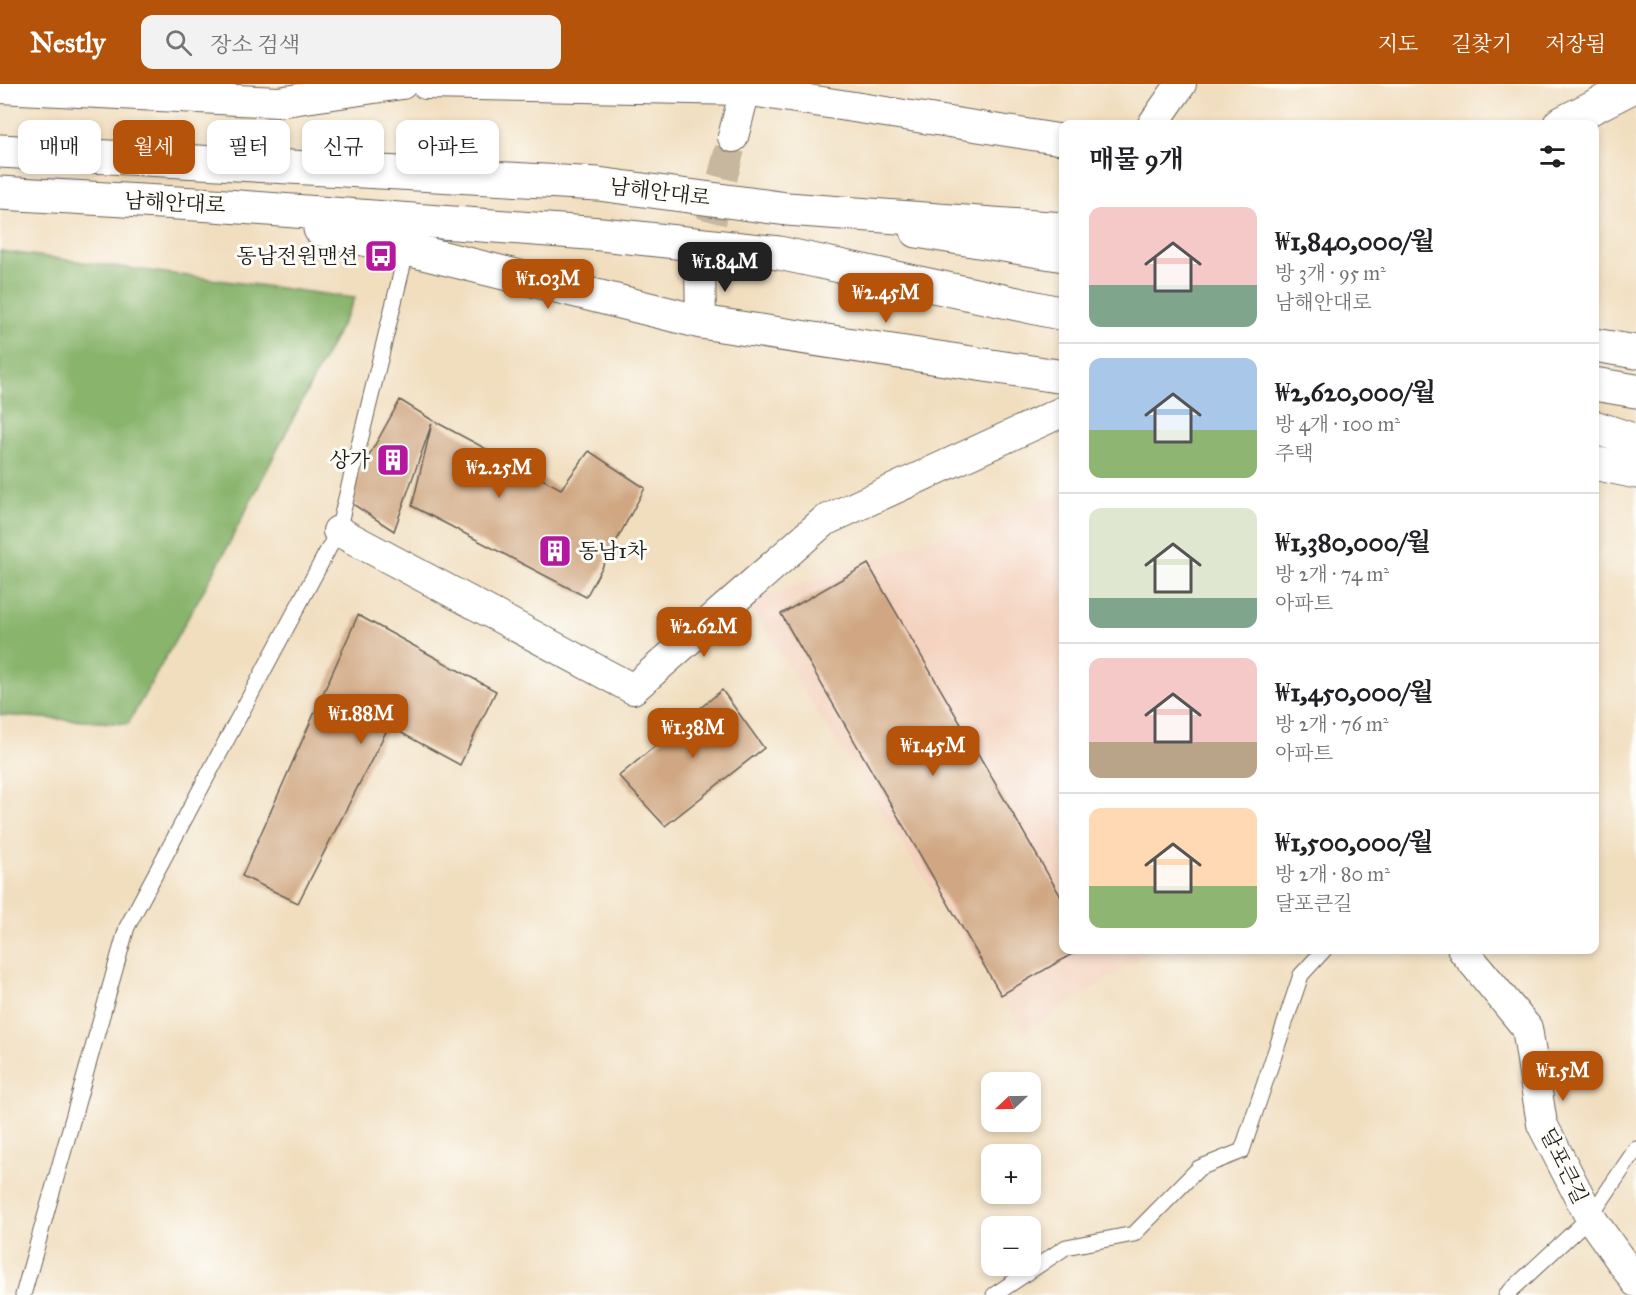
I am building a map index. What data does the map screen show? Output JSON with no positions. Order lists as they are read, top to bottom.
{
  "streets": {
    "main road": ["남해안대로"],
    "street": ["달포큰길"]
  },
  "places": {
    "bus stop": ["동남전원맨션"],
    "building": ["상가", "동남1차"]
  },
  "north": "left",
  "page": {
    "header": "Nestly",
    "search": "장소 검색",
    "nav": ["지도", "길찾기", "저장됨"],
    "chip": [
      "매매",
      "월세",
      "필터",
      "신규",
      "아파트"
    ],
    "heading": "매물 9개",
    "list": [
      {
        "name": "₩1,840,000/월",
        "note": "방 3개 · 95 m² · 남해안대로"
      },
      {
        "name": "₩2,620,000/월",
        "note": "방 4개 · 100 m² · 주택"
      },
      {
        "name": "₩1,380,000/월",
        "note": "방 2개 · 74 m² · 아파트"
      },
      {
        "name": "₩1,450,000/월",
        "note": "방 2개 · 76 m² · 아파트"
      },
      {
        "name": "₩1,500,000/월",
        "note": "방 2개 · 80 m² · 달포큰길"
      }
    ],
    "price": [
      "₩1.84M",
      "₩1.03M",
      "₩2.45M",
      "₩2.25M",
      "₩2.62M",
      "₩1.88M",
      "₩1.38M",
      "₩1.45M",
      "₩1.5M"
    ],
    "map_buttons": ["+", "−"]
  }
}
